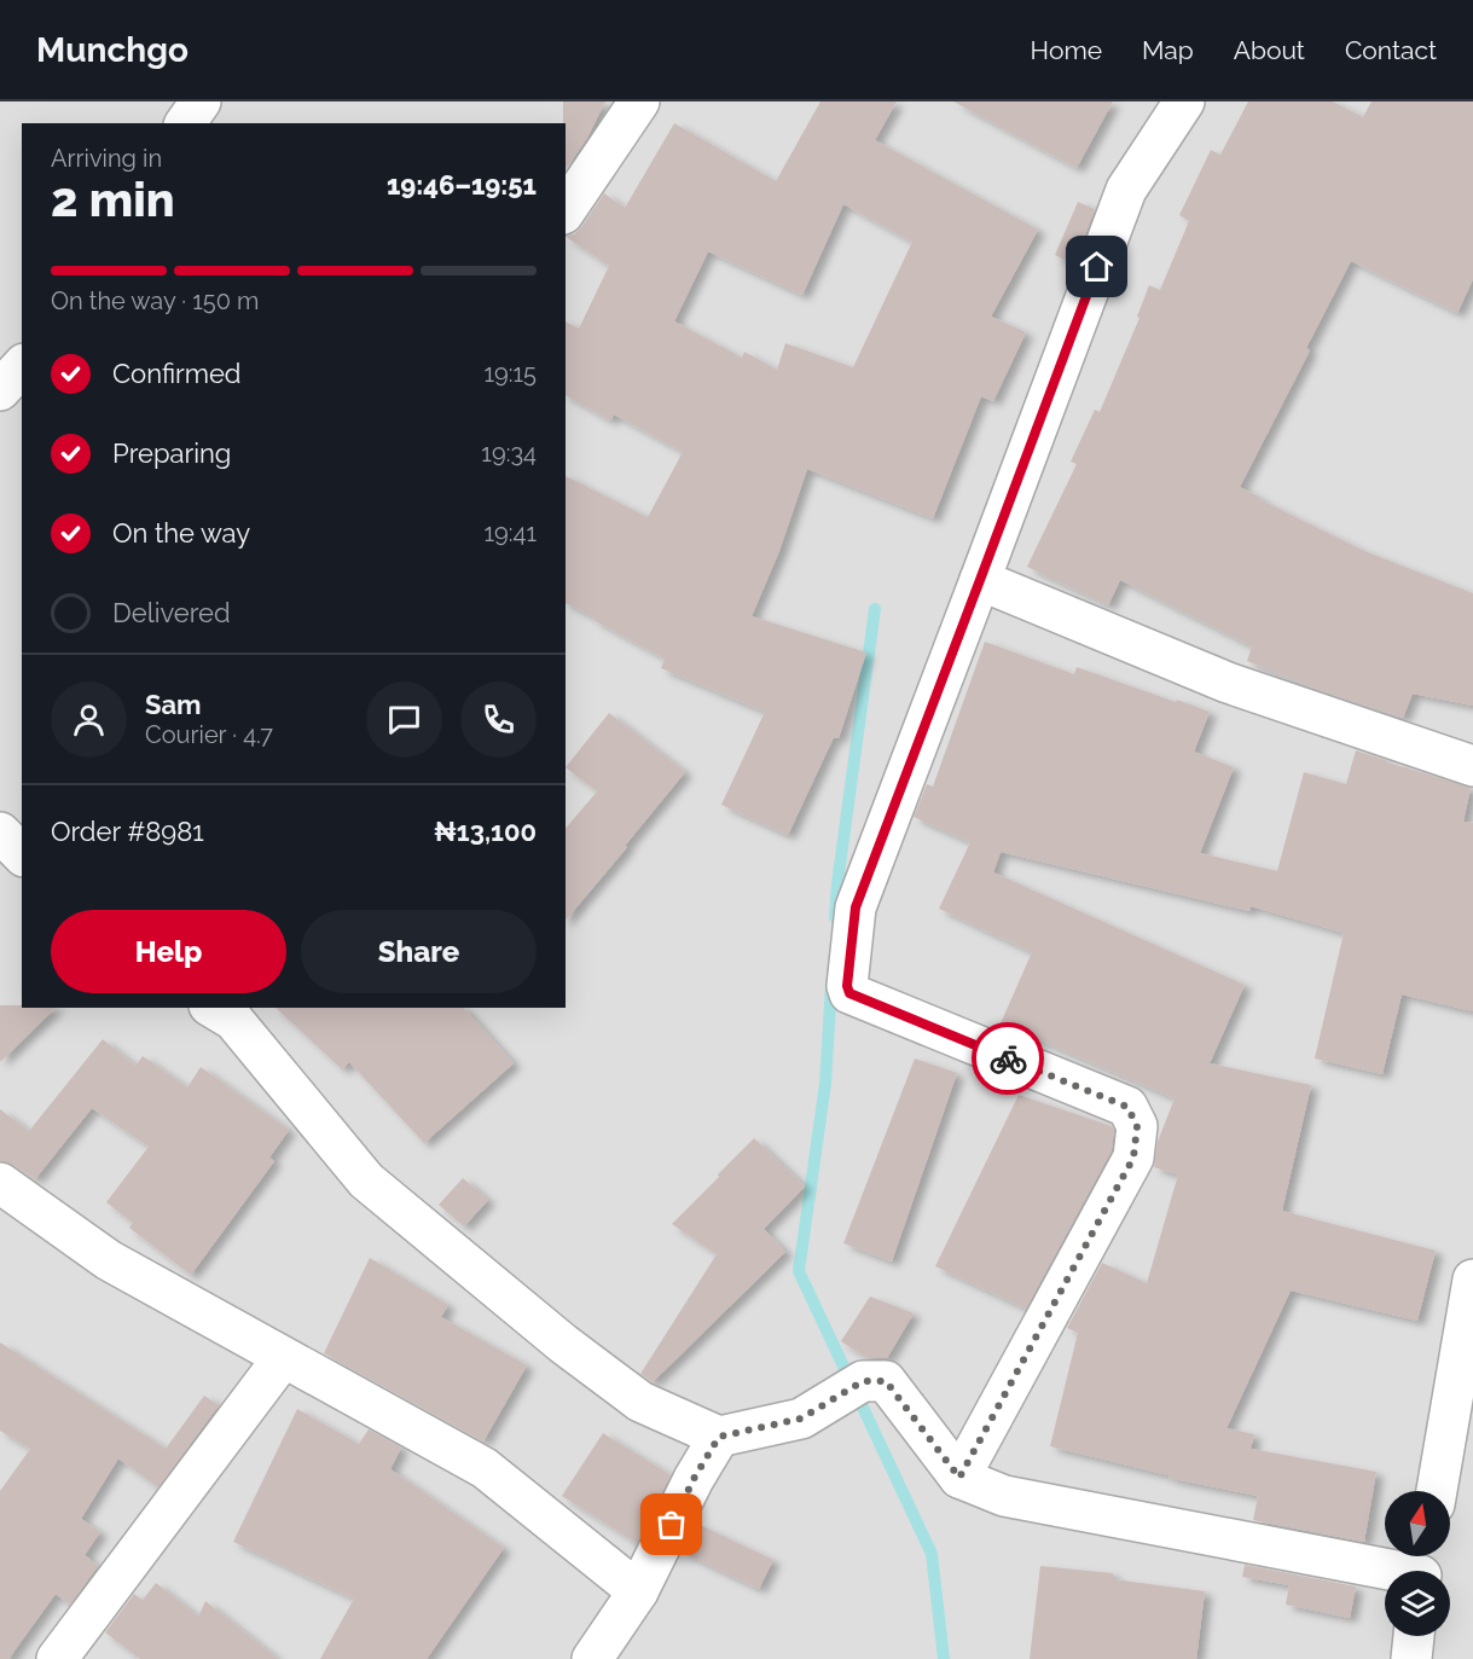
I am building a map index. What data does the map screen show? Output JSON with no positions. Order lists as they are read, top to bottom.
{
  "north": "top",
  "page": {
    "header": "Munchgo",
    "nav": [
      "Home",
      "Map",
      "About",
      "Contact"
    ],
    "heading": ["2 min", "Arriving in", "19:46–19:51"],
    "panel": [
      "Sam",
      "Courier · 4.7",
      "Order #8981",
      "₦13,100"
    ],
    "bar": "On the way · 150 m",
    "list": [
      ["Confirmed", "19:15"],
      ["Preparing", "19:34"],
      ["On the way", "19:41"],
      "Delivered"
    ],
    "buttons": ["Help", "Share"]
  }
}
